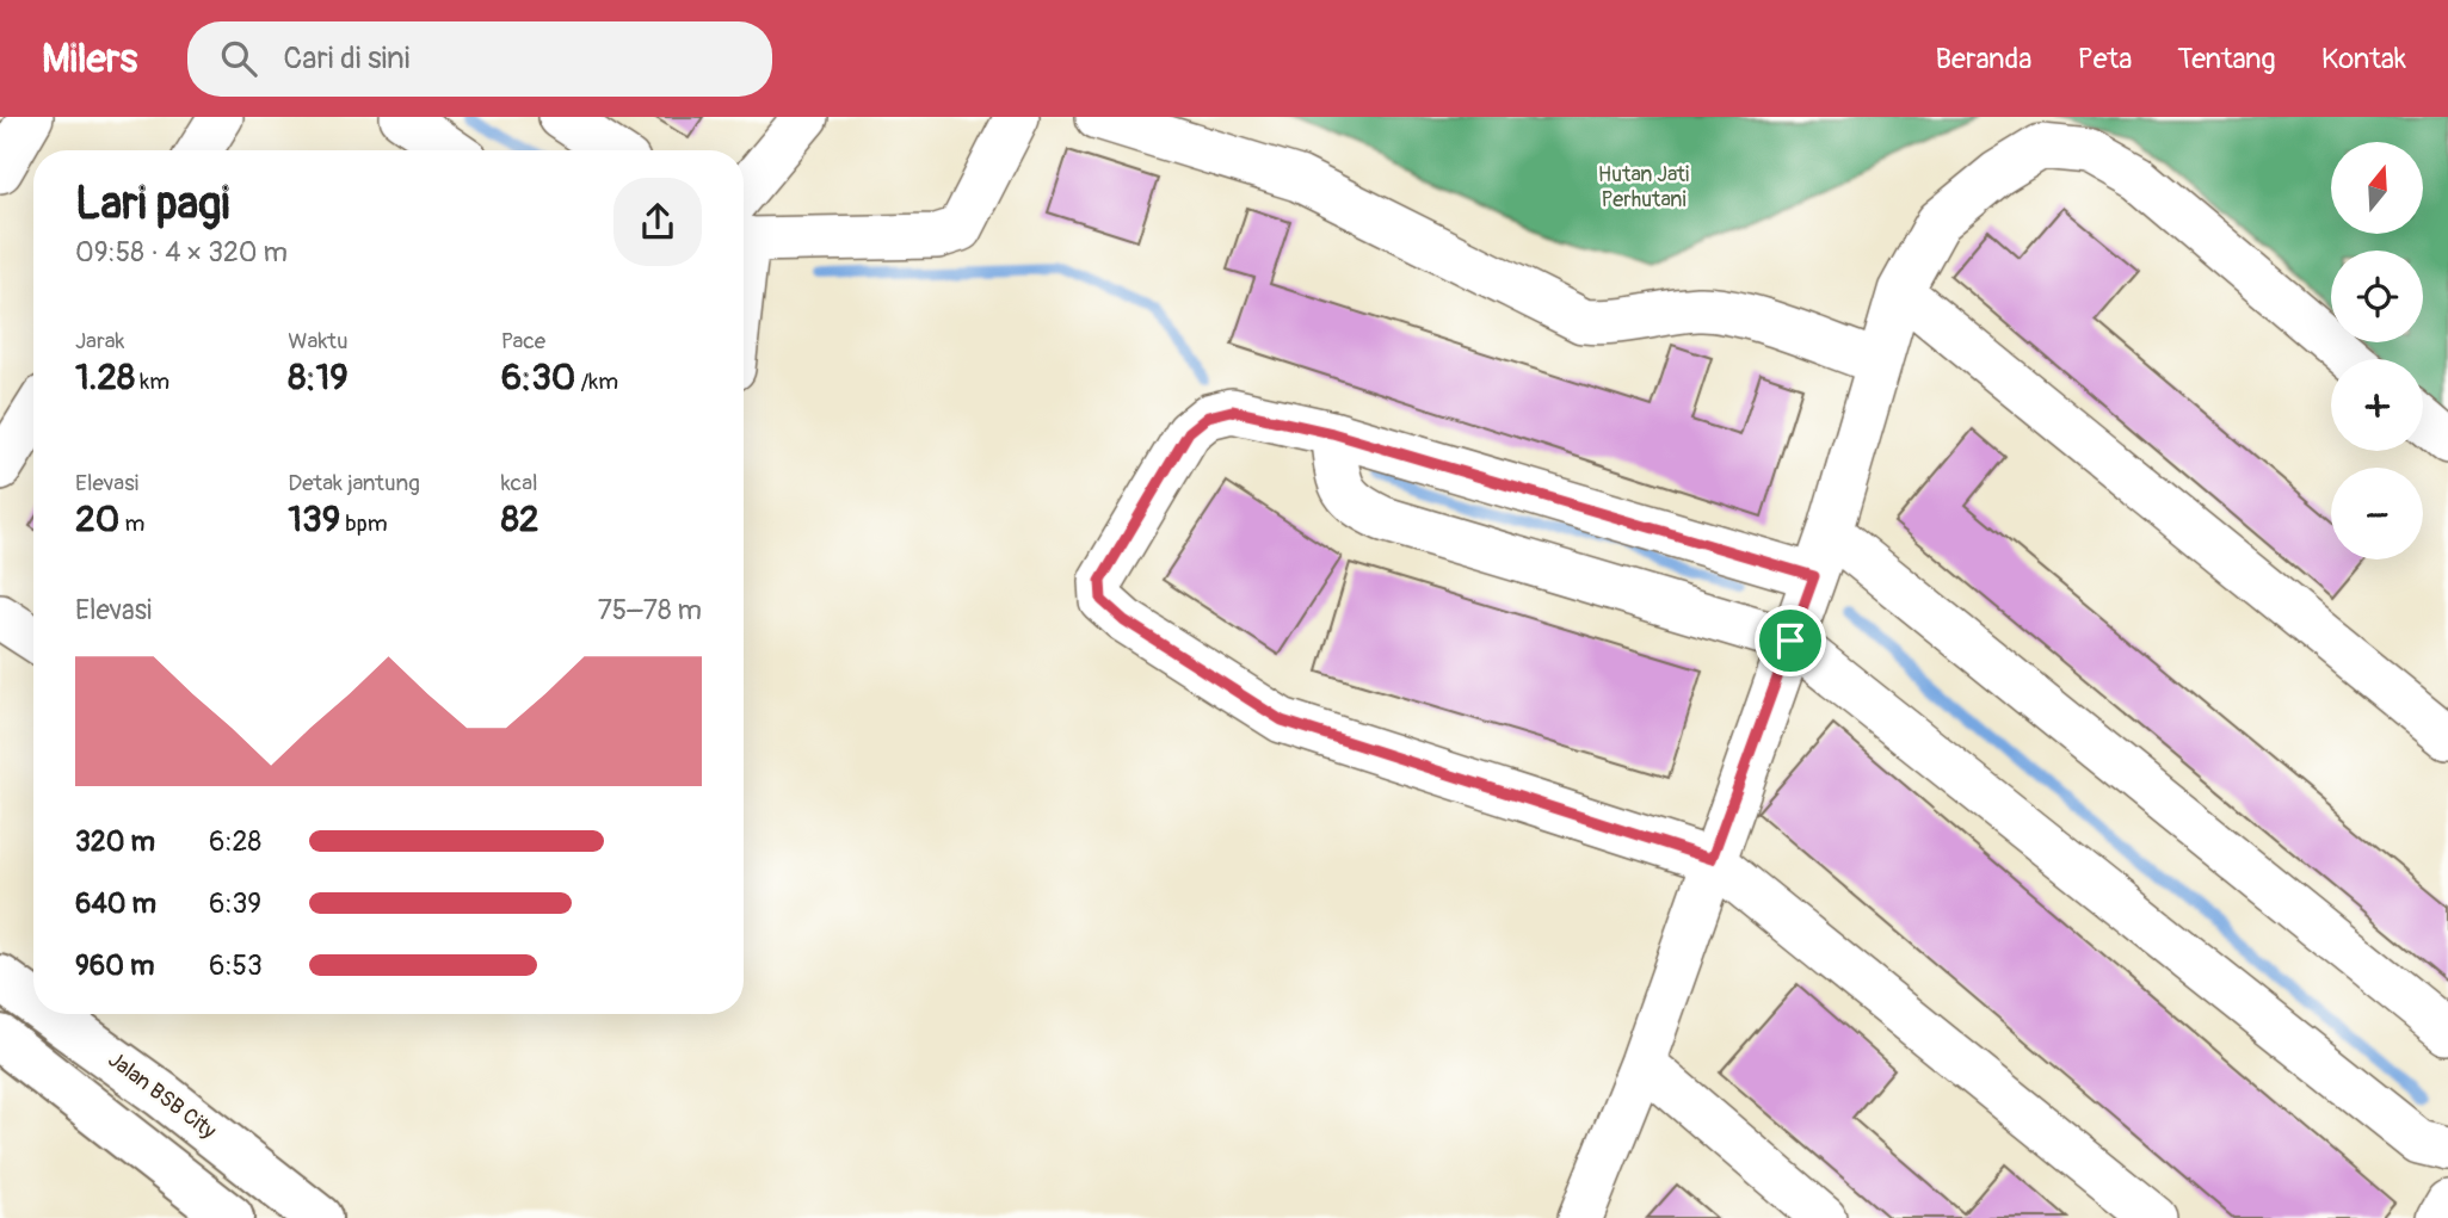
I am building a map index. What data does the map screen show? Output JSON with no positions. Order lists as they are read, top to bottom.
{
  "streets": {
    "street": ["Jalan BSB City"]
  },
  "parks": ["Hutan Jati Perhutani"],
  "north": "top",
  "page": {
    "header": "Milers",
    "search": "Cari di sini",
    "nav": [
      "Beranda",
      "Peta",
      "Tentang",
      "Kontak"
    ],
    "map_buttons": ["+", "−"],
    "heading": ["Lari pagi", "09:58 · 4 × 320 m"],
    "stats": [
      ["Jarak", "1.28 km"],
      ["Waktu", "8:19"],
      ["Pace", "6:30 /km"],
      ["Elevasi", "20 m"],
      ["Detak jantung", "139 bpm"],
      ["kcal", "82"]
    ],
    "chart": ["Elevasi", "75–78 m"],
    "list": [
      {
        "name": "320 m",
        "note": "6:28"
      },
      {
        "name": "640 m",
        "note": "6:39"
      },
      {
        "name": "960 m",
        "note": "6:53"
      }
    ]
  }
}
